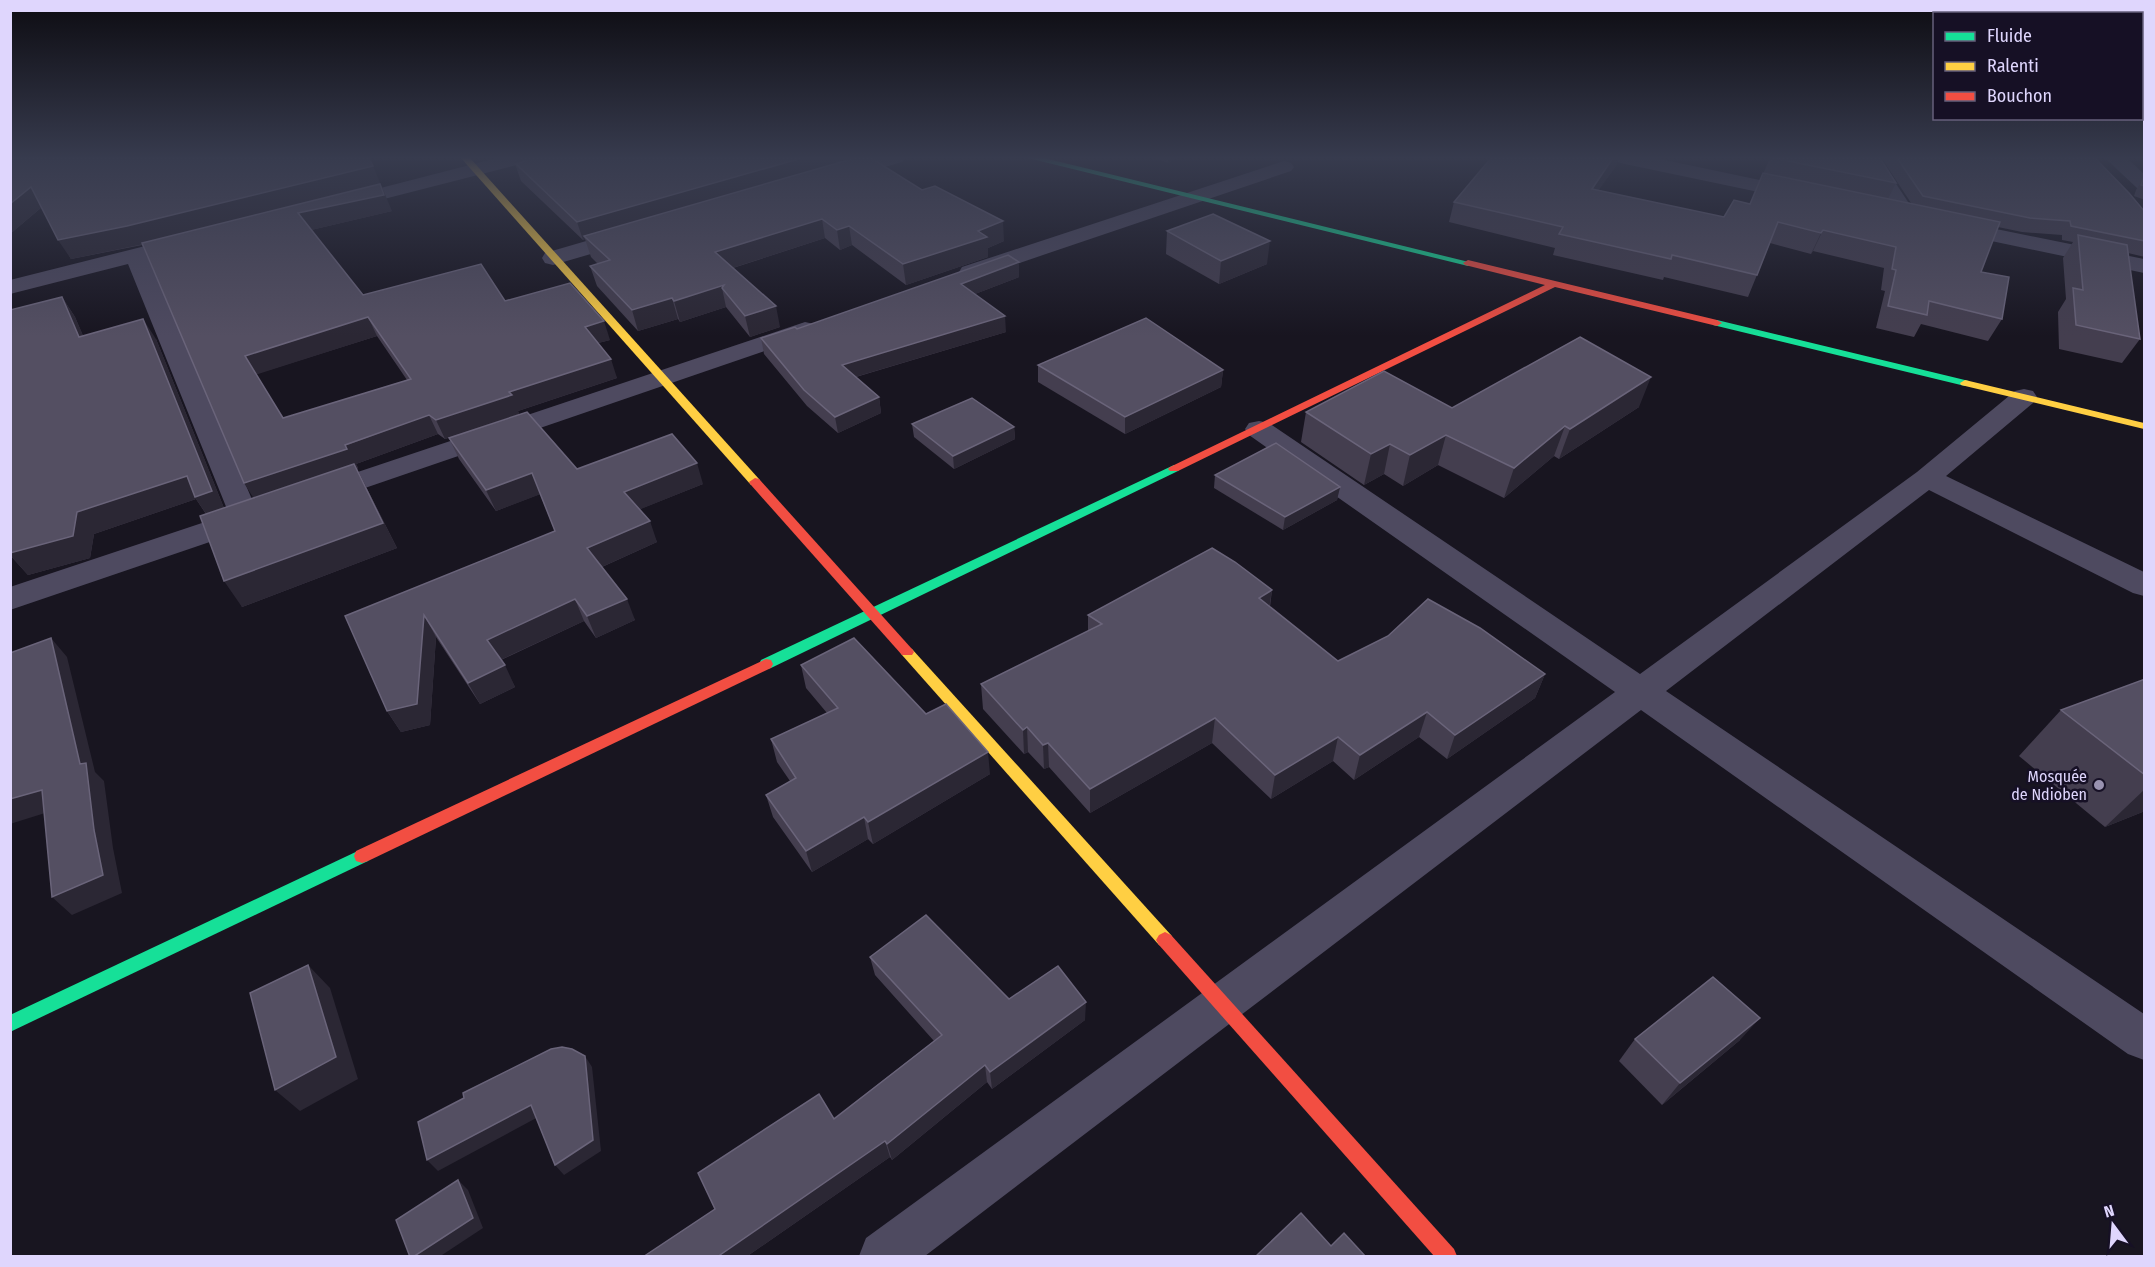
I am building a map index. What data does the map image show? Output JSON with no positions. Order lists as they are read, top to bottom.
{
  "places": ["Mosquée de Ndioben"],
  "legend": ["Fluide", "Ralenti", "Bouchon"],
  "north": "top"
}
